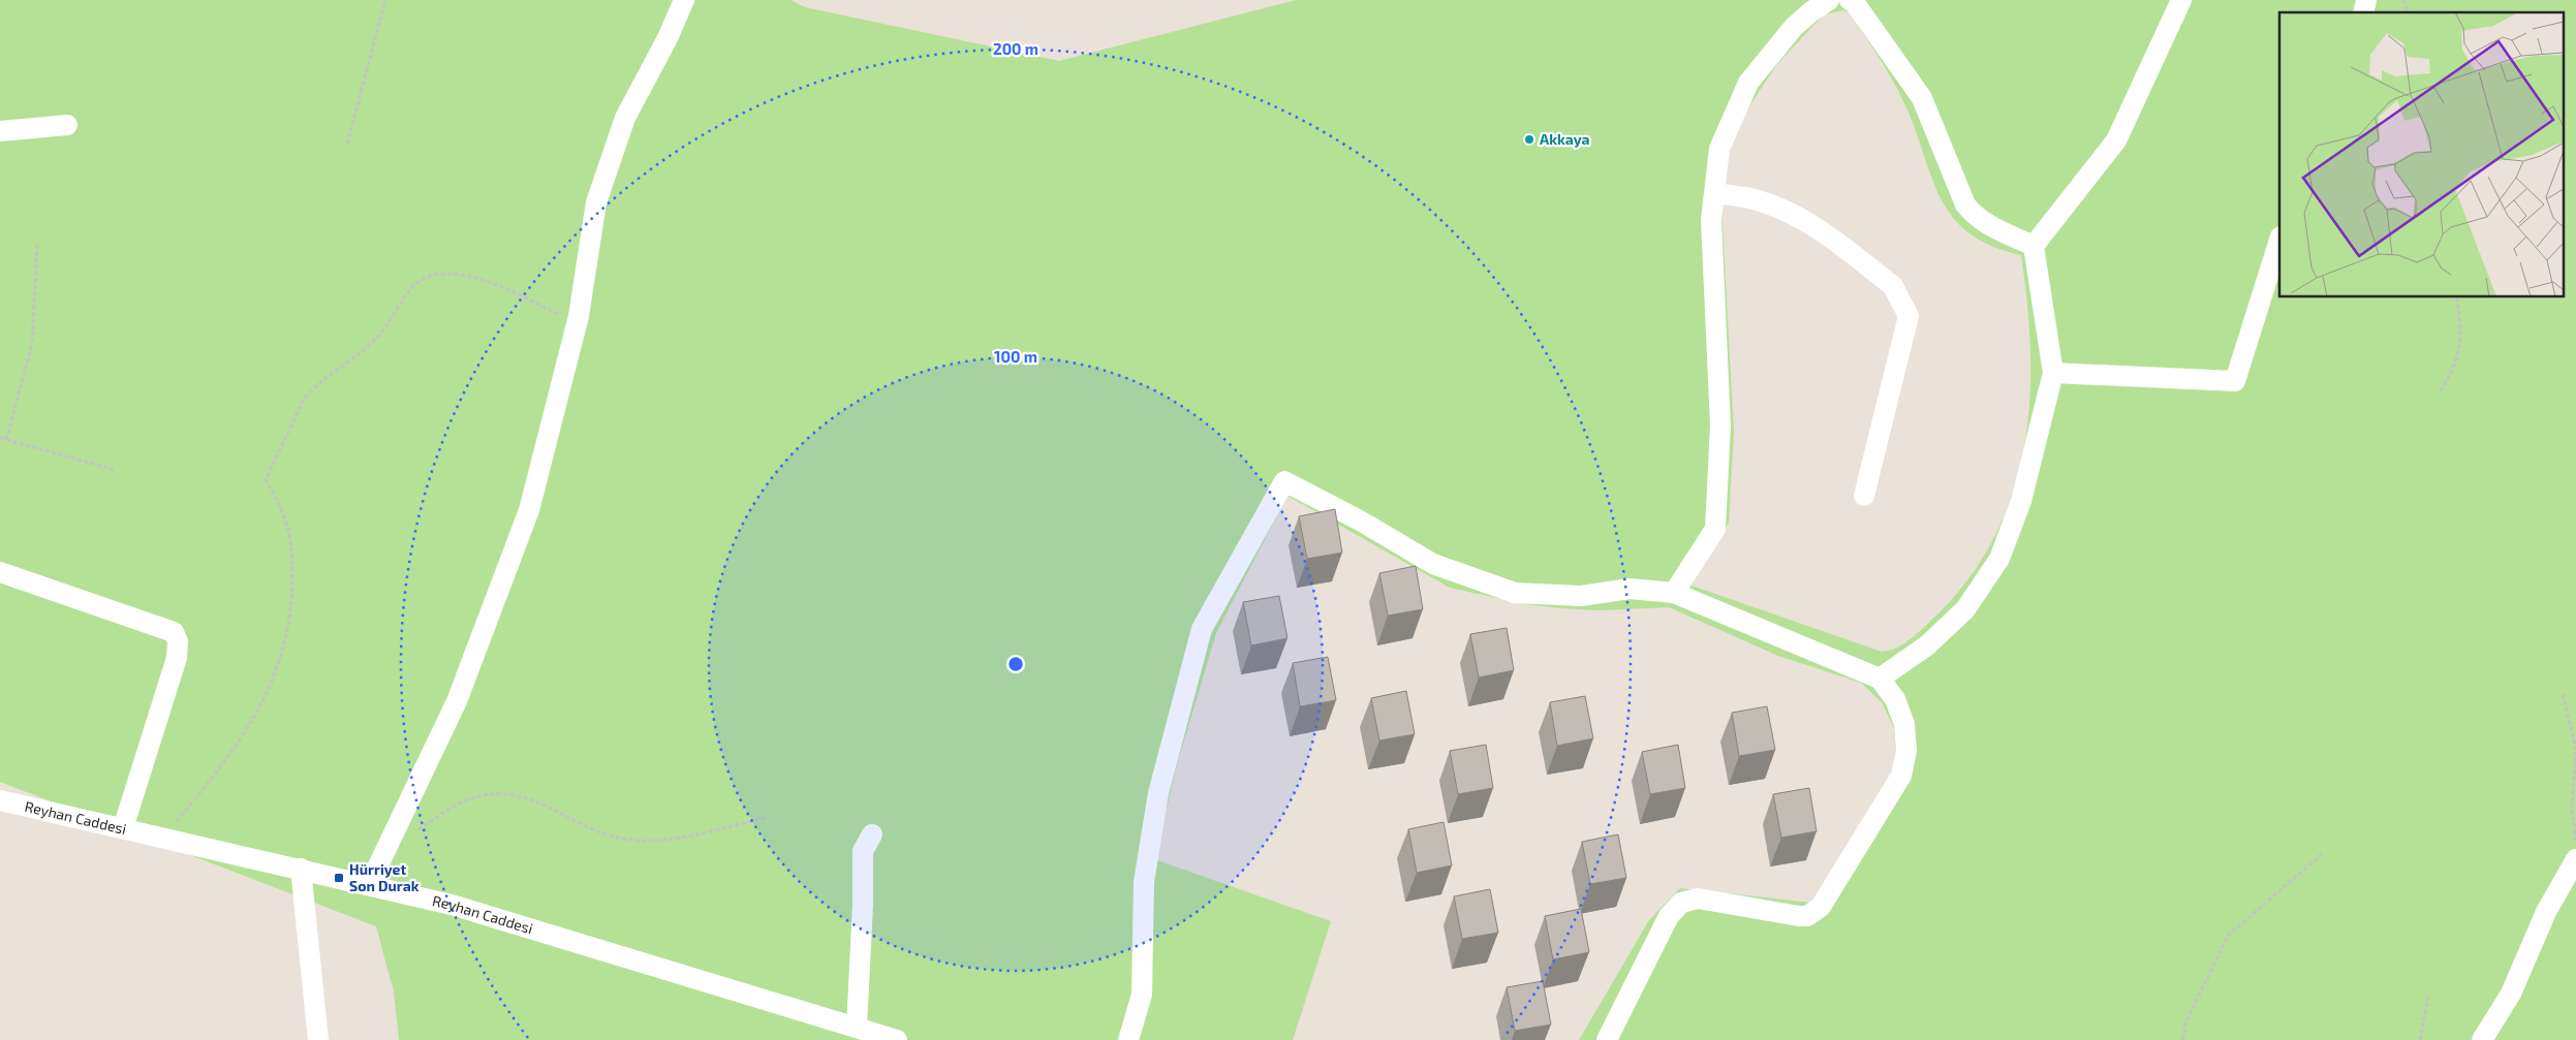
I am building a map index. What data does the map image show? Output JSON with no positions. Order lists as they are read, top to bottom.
{
  "streets": {
    "street": ["Reyhan Caddesi"]
  },
  "places": {
    "other": ["Akkaya"],
    "transit": ["Hürriyet Son Durak"]
  },
  "rings": ["200 m", "100 m"]
}
